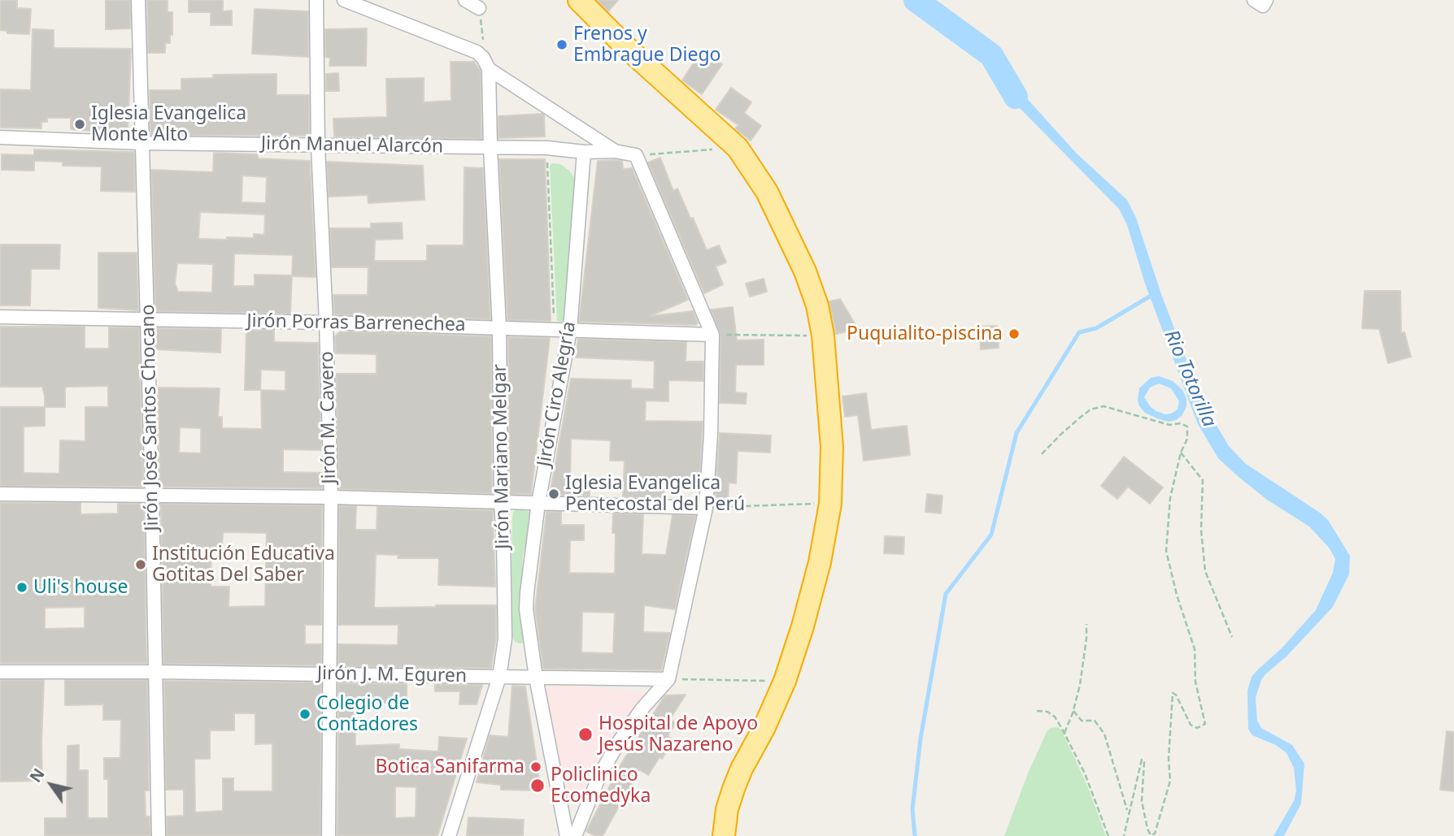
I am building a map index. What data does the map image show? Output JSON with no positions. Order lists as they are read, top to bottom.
{
  "streets": {
    "street": [
      "Jirón Manuel Alarcón",
      "Jirón Porras Barrenechea",
      "Jirón Ciro Alegría",
      "Jirón José Santos Chocano",
      "Jirón M. Cavero",
      "Jirón Mariano Melgar",
      "Jirón J. M. Eguren"
    ]
  },
  "crossings": [
    ["Jirón Manuel Alarcón", "Jirón Ciro Alegría"],
    ["Jirón Manuel Alarcón", "Jirón José Santos Chocano"],
    ["Jirón Manuel Alarcón", "Jirón M. Cavero"],
    ["Jirón Manuel Alarcón", "Jirón Mariano Melgar"],
    ["Jirón Porras Barrenechea", "Jirón Ciro Alegría"],
    ["Jirón Porras Barrenechea", "Jirón José Santos Chocano"],
    ["Jirón Porras Barrenechea", "Jirón M. Cavero"],
    ["Jirón Porras Barrenechea", "Jirón Mariano Melgar"],
    ["Jirón Ciro Alegría", "Jirón J. M. Eguren"],
    ["Jirón José Santos Chocano", "Jirón J. M. Eguren"],
    ["Jirón M. Cavero", "Jirón J. M. Eguren"],
    ["Jirón Mariano Melgar", "Jirón J. M. Eguren"]
  ],
  "water": ["Rio Totorilla"],
  "places": [
    "Frenos y Embrague Diego",
    "Iglesia Evangelica Monte Alto",
    "Puquialito-piscina",
    "Iglesia Evangelica Pentecostal del Perú",
    "Institución Educativa Gotitas Del Saber",
    "Uli's house",
    "Colegio de Contadores",
    "Hospital de Apoyo Jesús Nazareno",
    "Botica Sanifarma",
    "Policlinico Ecomedyka"
  ],
  "north": "top left"
}
